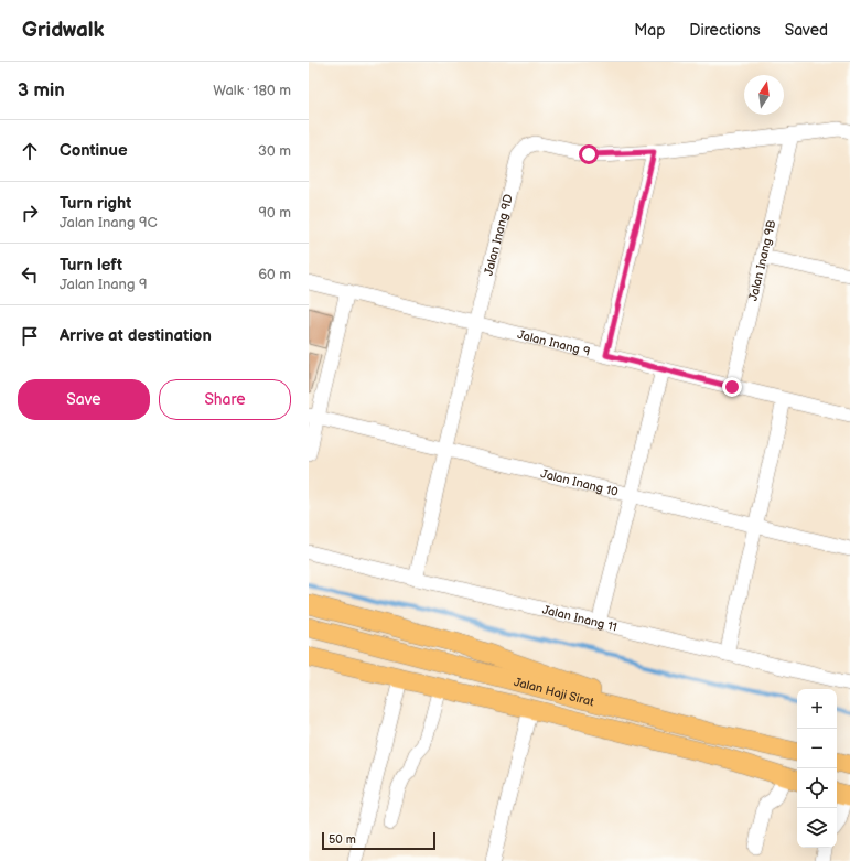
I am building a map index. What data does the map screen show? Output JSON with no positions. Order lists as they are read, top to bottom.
{
  "streets": {
    "main road": ["Jalan Haji Sirat"],
    "street": [
      "Jalan Inang 9D",
      "Jalan Inang 9B",
      "Jalan Inang 9",
      "Jalan Inang 10",
      "Jalan Inang 11"
    ]
  },
  "crossings": [
    ["Jalan Inang 9D", "Jalan Inang 9"],
    ["Jalan Inang 9D", "Jalan Inang 10"],
    ["Jalan Inang 9D", "Jalan Inang 11"],
    ["Jalan Inang 9B", "Jalan Inang 9"]
  ],
  "scale_bar": "50 m",
  "north": "top",
  "page": {
    "header": "Gridwalk",
    "nav": ["Map", "Directions", "Saved"],
    "heading": ["3 min", "Walk · 180 m"],
    "list": [
      ["Continue", "30 m"],
      ["Turn right", "Jalan Inang 9C", "90 m"],
      ["Turn left", "Jalan Inang 9", "60 m"],
      "Arrive at destination"
    ],
    "buttons": ["Save", "Share"],
    "map_buttons": ["+", "−"],
    "scale": "50 m"
  }
}
